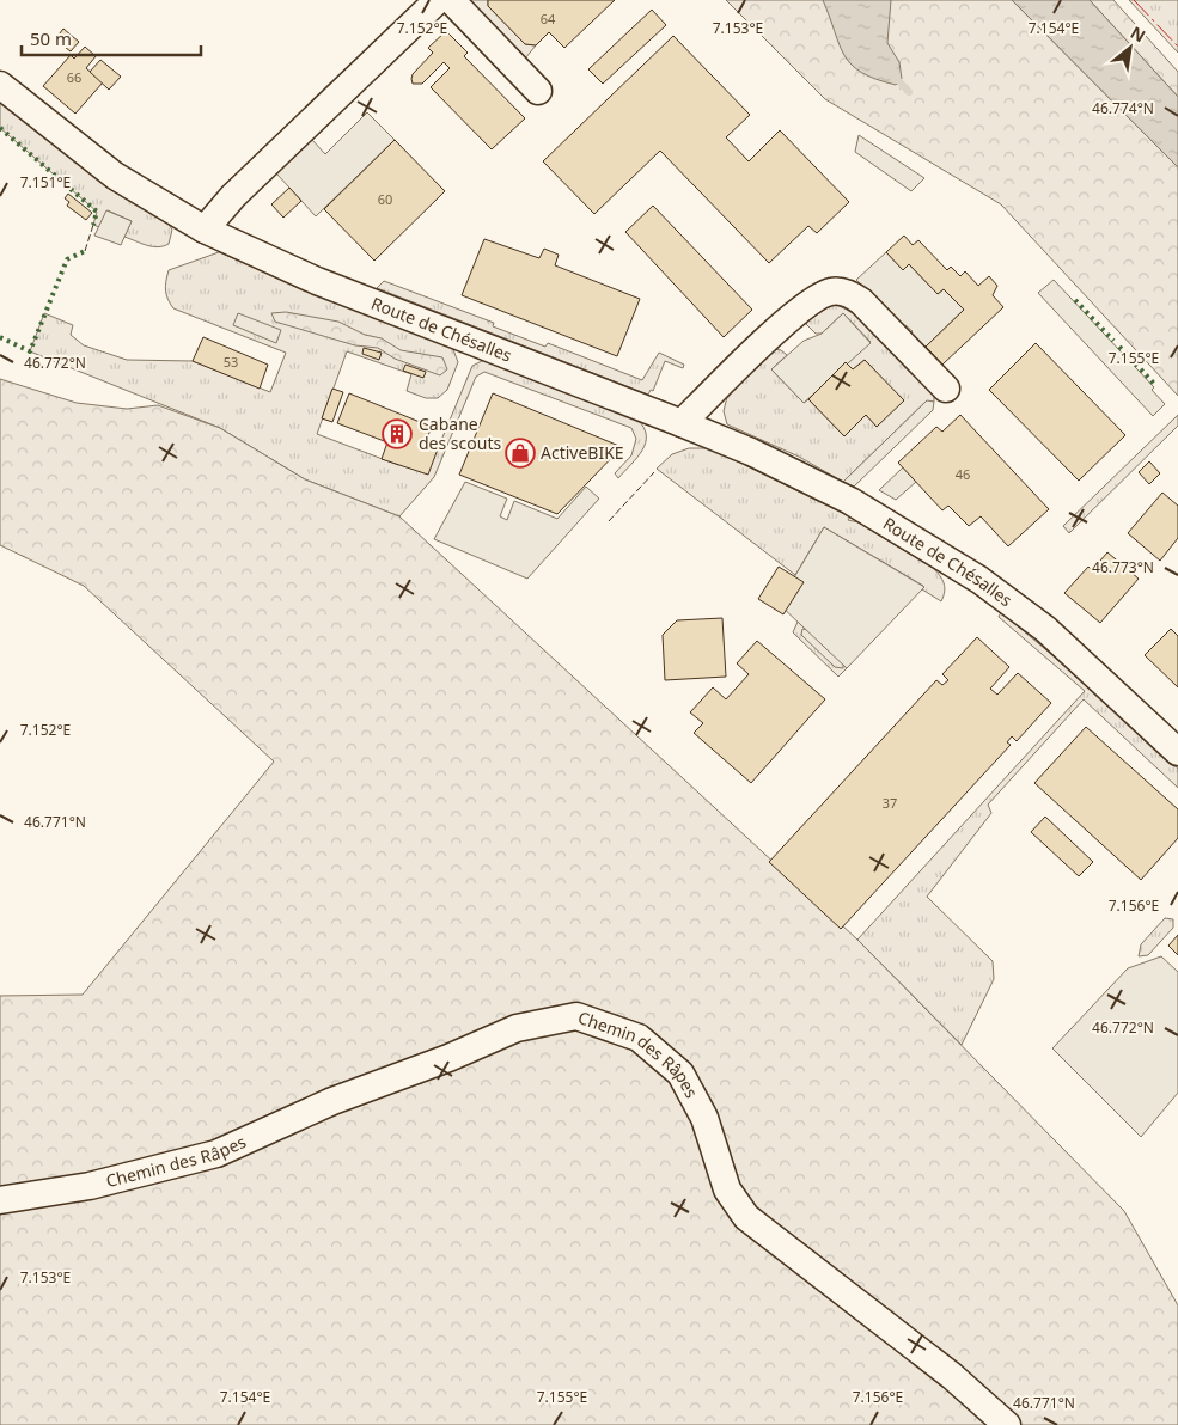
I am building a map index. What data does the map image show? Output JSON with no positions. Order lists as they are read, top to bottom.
{
  "streets": {
    "street": ["Route de Chésalles", "Chemin des Râpes"]
  },
  "places": {
    "building": ["Cabane des scouts"],
    "shop": ["ActiveBIKE"]
  },
  "house_numbers": [
    "64",
    "66",
    "60",
    "53",
    "46",
    "37"
  ],
  "scale_bar": "50 m",
  "north": "top right",
  "coordinates": [
    "7.152°E",
    "7.153°E",
    "7.154°E",
    "46.774°N",
    "7.151°E",
    "7.155°E",
    "46.772°N",
    "46.773°N",
    "46.771°N",
    "7.156°E"
  ]
}
